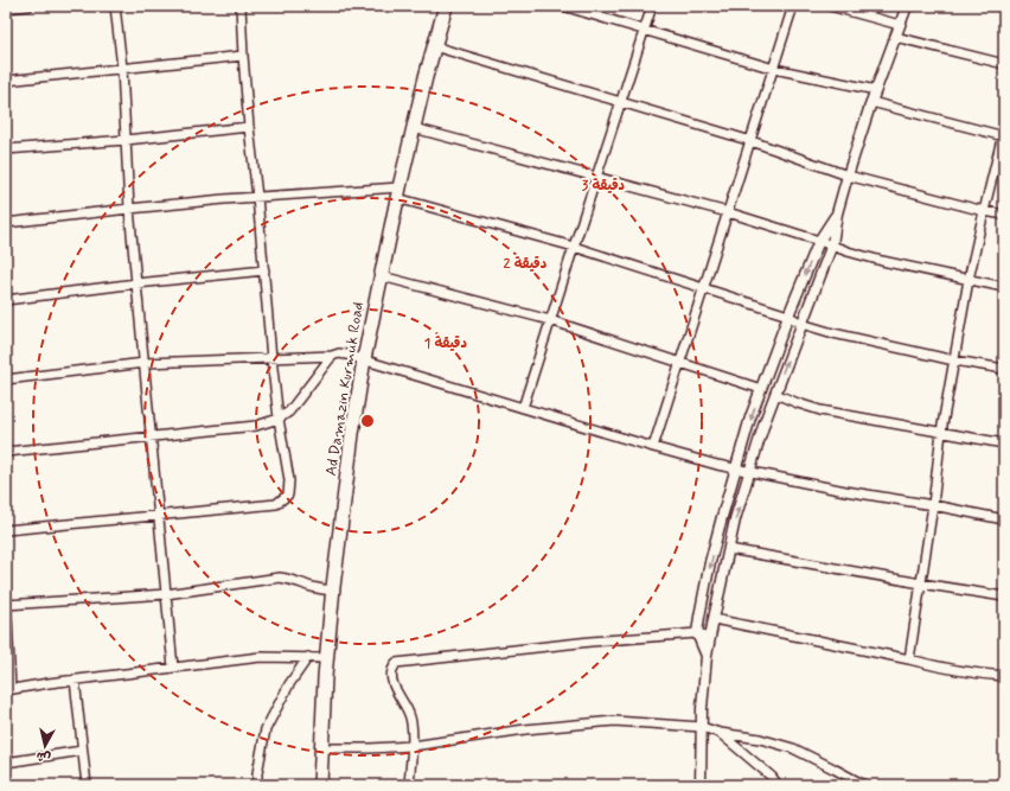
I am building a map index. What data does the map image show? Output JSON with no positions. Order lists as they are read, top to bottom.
{
  "streets": {
    "highway": ["Ad Damazin Kurmuk Road"]
  },
  "north": "bottom",
  "rings": ["3 دقيقة", "2 دقيقة", "1 دقيقة"]
}
